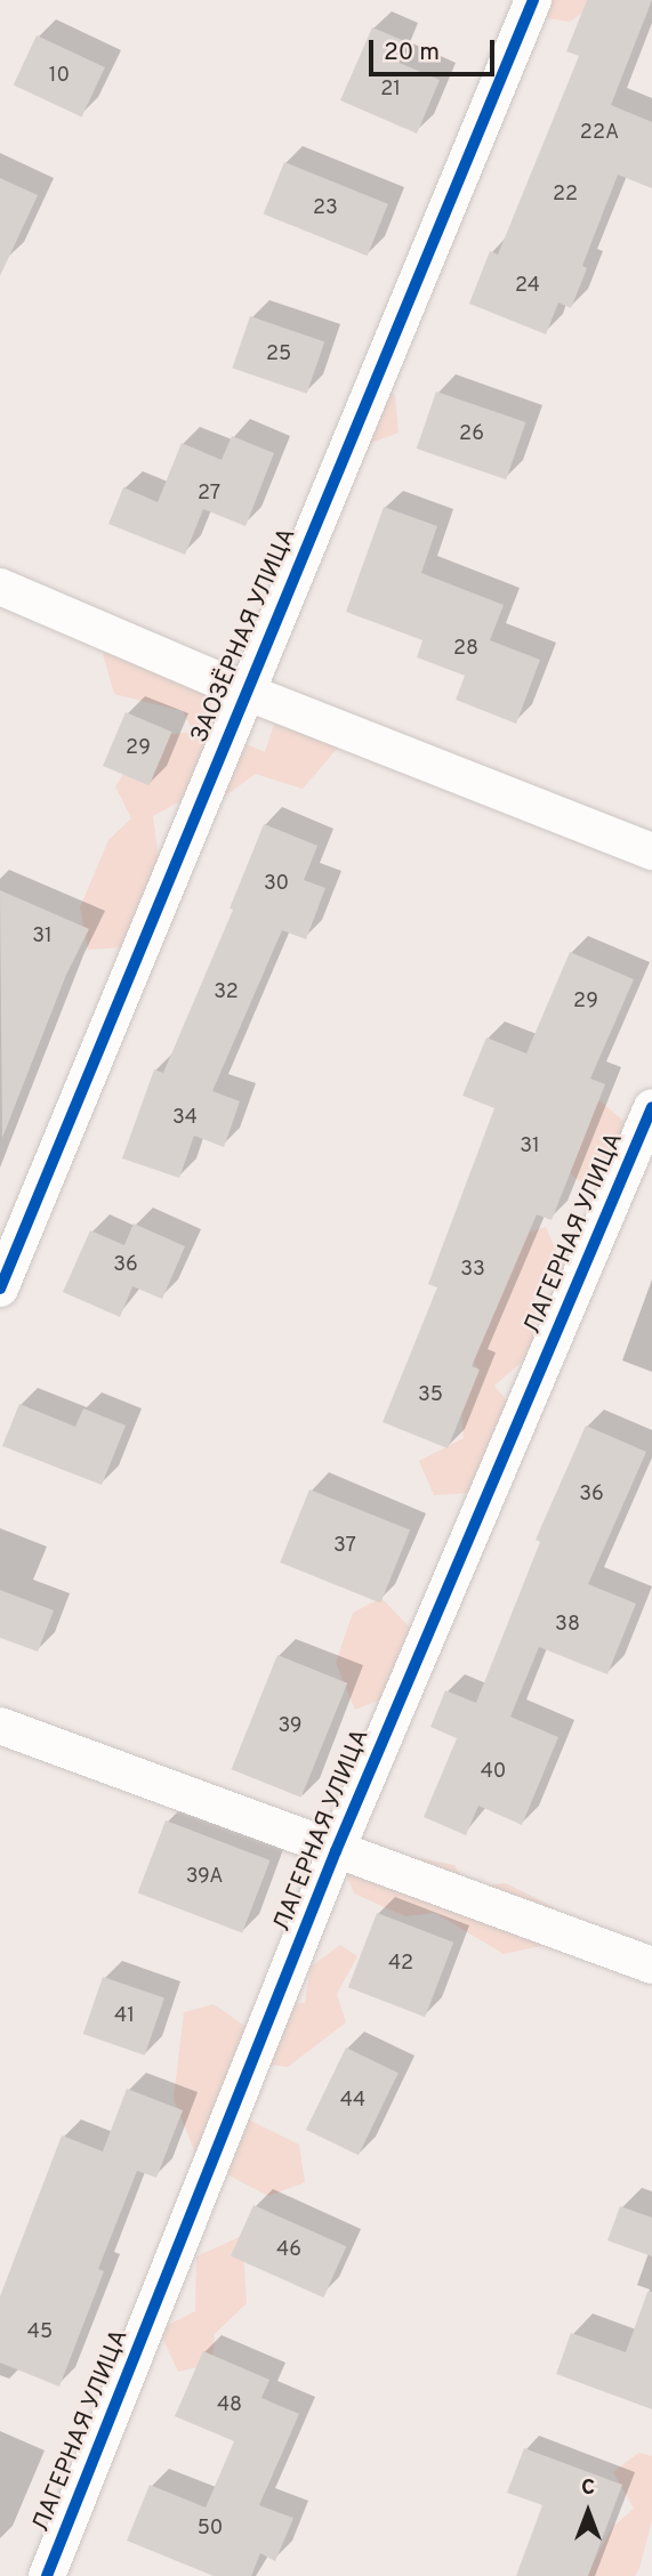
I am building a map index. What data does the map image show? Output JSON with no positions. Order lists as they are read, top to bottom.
{
  "streets": {
    "street": ["ЗАОЗЁРНАЯ УЛИЦА", "ЛАГЕРНАЯ УЛИЦА"]
  },
  "house_numbers": [
    "10",
    "21",
    "22А",
    "22",
    "23",
    "24",
    "25",
    "26",
    "27",
    "28",
    "29",
    "30",
    "31",
    "32",
    "29",
    "34",
    "31",
    "36",
    "33",
    "35",
    "36",
    "37",
    "38",
    "39",
    "40",
    "39А",
    "42",
    "41",
    "44",
    "46",
    "45",
    "48",
    "50"
  ],
  "scale_bar": "20 m",
  "north": "top"
}
